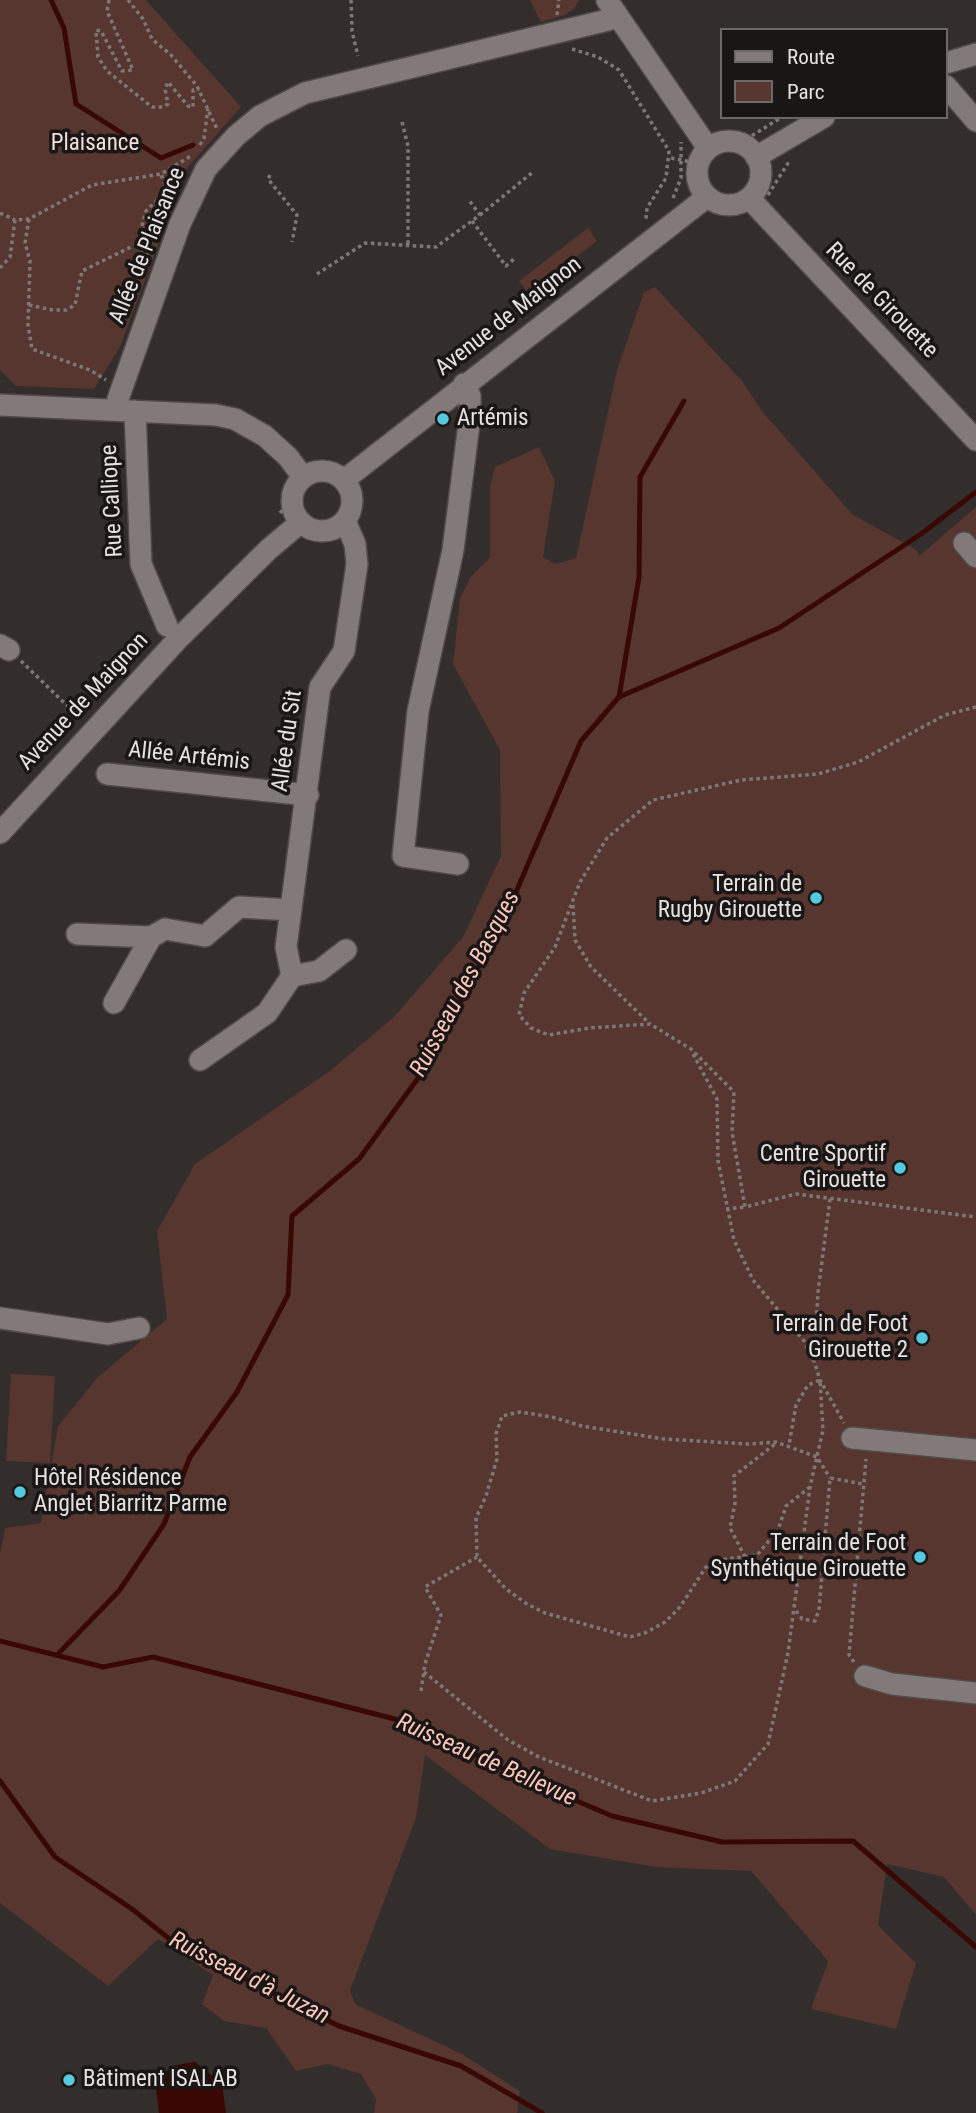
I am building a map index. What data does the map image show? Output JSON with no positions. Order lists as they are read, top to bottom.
{
  "streets": {
    "street": [
      "Allée de Plaisance",
      "Rue de Girouette",
      "Avenue de Maignon",
      "Rue Calliope",
      "Allée du Sit",
      "Allée Artémis"
    ]
  },
  "crossings": [
    ["Allée de Plaisance", "Rue Calliope"],
    ["Rue de Girouette", "Avenue de Maignon"],
    ["Avenue de Maignon", "Allée du Sit"],
    ["Allée du Sit", "Allée Artémis"]
  ],
  "water": ["Ruisseau des Basques", "Ruisseau de Bellevue", "Ruisseau d'à Juzan"],
  "parks": ["Plaisance"],
  "places": [
    "Artémis",
    "Terrain de Rugby Girouette",
    "Centre Sportif Girouette",
    "Terrain de Foot Girouette 2",
    "Hôtel Résidence Anglet Biarritz Parme",
    "Terrain de Foot Synthétique Girouette",
    "Bâtiment ISALAB"
  ],
  "legend": ["Route", "Parc"]
}
